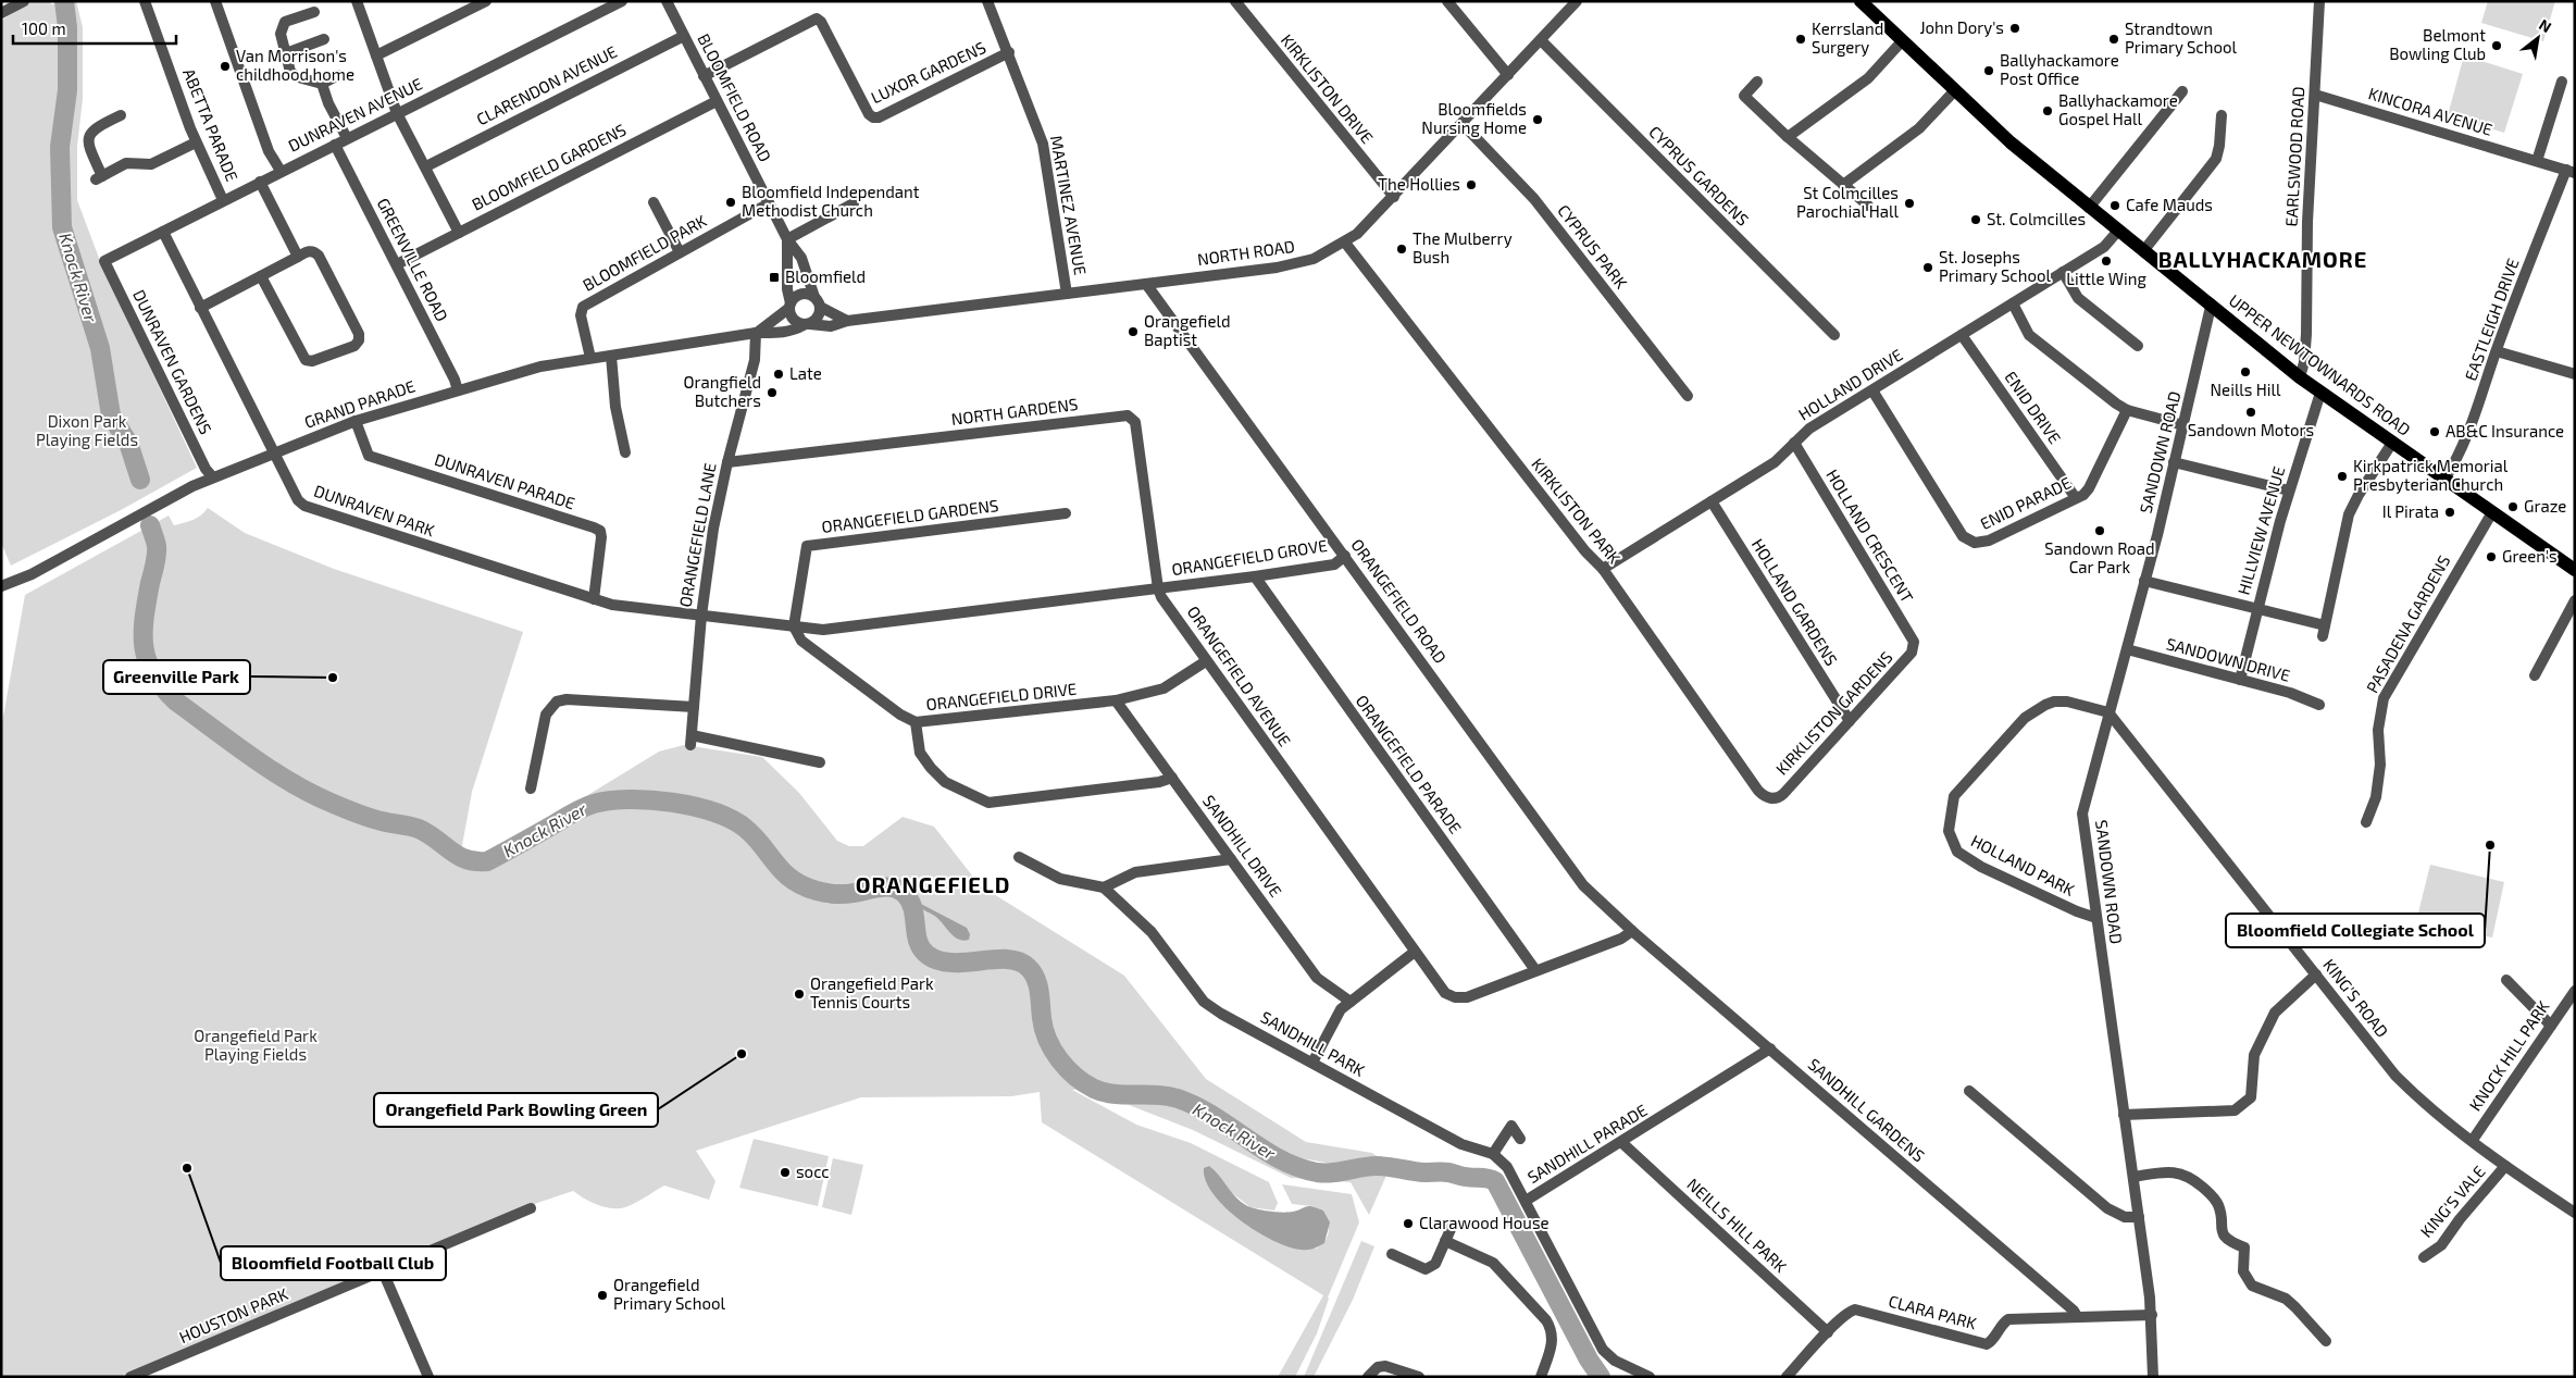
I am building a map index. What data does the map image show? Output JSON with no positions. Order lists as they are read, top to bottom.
{
  "streets": {
    "main road": ["UPPER NEWTOWNARDS ROAD"],
    "street": [
      "LUXOR GARDENS",
      "CLARENDON AVENUE",
      "KIRKLISTON DRIVE",
      "BLOOMFIELD ROAD",
      "KINCORA AVENUE",
      "DUNRAVEN AVENUE",
      "ABETTA PARADE",
      "EARLSWOOD ROAD",
      "BLOOMFIELD GARDENS",
      "CYPRUS GARDENS",
      "MARTINEZ AVENUE",
      "CYPRUS PARK",
      "BLOOMFIELD PARK",
      "NORTH ROAD",
      "GREENVILLE ROAD",
      "EASTLEIGH DRIVE",
      "DUNRAVEN GARDENS",
      "HOLLAND DRIVE",
      "GRAND PARADE",
      "ENID DRIVE",
      "NORTH GARDENS",
      "SANDOWN ROAD",
      "DUNRAVEN PARADE",
      "ENID PARADE",
      "DUNRAVEN PARK",
      "KIRKLISTON PARK",
      "ORANGEFIELD GARDENS",
      "HILLVIEW AVENUE",
      "ORANGEFIELD LANE",
      "HOLLAND CRESCENT",
      "ORANGEFIELD GROVE",
      "ORANGEFIELD ROAD",
      "HOLLAND GARDENS",
      "PASADENA GARDENS",
      "SANDOWN DRIVE",
      "ORANGEFIELD AVENUE",
      "ORANGEFIELD DRIVE",
      "KIRKLISTON GARDENS",
      "ORANGEFIELD PARADE",
      "SANDHILL DRIVE",
      "HOLLAND PARK",
      "KING'S ROAD",
      "SANDHILL PARK",
      "KNOCK HILL PARK",
      "SANDHILL GARDENS",
      "SANDHILL PARADE",
      "KING'S VALE",
      "NEILLS HILL PARK",
      "CLARA PARK",
      "HOUSTON PARK"
    ]
  },
  "crossings": [
    ["LUXOR GARDENS", "BLOOMFIELD ROAD"],
    ["LUXOR GARDENS", "MARTINEZ AVENUE"],
    ["CLARENDON AVENUE", "BLOOMFIELD ROAD"],
    ["KIRKLISTON DRIVE", "NORTH ROAD"],
    ["BLOOMFIELD ROAD", "BLOOMFIELD GARDENS"],
    ["BLOOMFIELD ROAD", "BLOOMFIELD PARK"],
    ["BLOOMFIELD ROAD", "NORTH ROAD"],
    ["BLOOMFIELD ROAD", "GRAND PARADE"],
    ["KINCORA AVENUE", "EARLSWOOD ROAD"],
    ["KINCORA AVENUE", "EASTLEIGH DRIVE"],
    ["DUNRAVEN AVENUE", "ABETTA PARADE"],
    ["DUNRAVEN AVENUE", "GREENVILLE ROAD"],
    ["DUNRAVEN AVENUE", "DUNRAVEN GARDENS"],
    ["DUNRAVEN AVENUE", "DUNRAVEN PARK"],
    ["EARLSWOOD ROAD", "UPPER NEWTOWNARDS ROAD"],
    ["BLOOMFIELD GARDENS", "GREENVILLE ROAD"],
    ["CYPRUS GARDENS", "NORTH ROAD"],
    ["MARTINEZ AVENUE", "NORTH ROAD"],
    ["CYPRUS PARK", "NORTH ROAD"],
    ["BLOOMFIELD PARK", "GRAND PARADE"],
    ["NORTH ROAD", "GRAND PARADE"],
    ["NORTH ROAD", "KIRKLISTON PARK"],
    ["NORTH ROAD", "ORANGEFIELD ROAD"],
    ["GREENVILLE ROAD", "GRAND PARADE"],
    ["EASTLEIGH DRIVE", "UPPER NEWTOWNARDS ROAD"],
    ["DUNRAVEN GARDENS", "GRAND PARADE"],
    ["UPPER NEWTOWNARDS ROAD", "HOLLAND DRIVE"],
    ["UPPER NEWTOWNARDS ROAD", "SANDOWN ROAD"],
    ["UPPER NEWTOWNARDS ROAD", "HILLVIEW AVENUE"],
    ["UPPER NEWTOWNARDS ROAD", "PASADENA GARDENS"],
    ["HOLLAND DRIVE", "ENID DRIVE"],
    ["HOLLAND DRIVE", "ENID PARADE"],
    ["HOLLAND DRIVE", "KIRKLISTON PARK"],
    ["HOLLAND DRIVE", "HOLLAND CRESCENT"],
    ["HOLLAND DRIVE", "HOLLAND GARDENS"],
    ["GRAND PARADE", "DUNRAVEN PARADE"],
    ["GRAND PARADE", "DUNRAVEN PARK"],
    ["GRAND PARADE", "ORANGEFIELD LANE"],
    ["ENID DRIVE", "ENID PARADE"],
    ["NORTH GARDENS", "ORANGEFIELD LANE"],
    ["NORTH GARDENS", "ORANGEFIELD GROVE"],
    ["NORTH GARDENS", "ORANGEFIELD AVENUE"],
    ["SANDOWN ROAD", "SANDOWN DRIVE"],
    ["SANDOWN ROAD", "HOLLAND PARK"],
    ["SANDOWN ROAD", "KING'S ROAD"],
    ["SANDOWN ROAD", "CLARA PARK"],
    ["DUNRAVEN PARADE", "DUNRAVEN PARK"],
    ["DUNRAVEN PARK", "ORANGEFIELD LANE"],
    ["KIRKLISTON PARK", "KIRKLISTON GARDENS"],
    ["ORANGEFIELD GARDENS", "ORANGEFIELD DRIVE"],
    ["HILLVIEW AVENUE", "SANDOWN DRIVE"],
    ["HOLLAND CRESCENT", "KIRKLISTON GARDENS"],
    ["ORANGEFIELD GROVE", "ORANGEFIELD ROAD"],
    ["ORANGEFIELD GROVE", "ORANGEFIELD AVENUE"],
    ["ORANGEFIELD GROVE", "ORANGEFIELD PARADE"],
    ["ORANGEFIELD ROAD", "ORANGEFIELD AVENUE"],
    ["ORANGEFIELD ROAD", "SANDHILL GARDENS"],
    ["HOLLAND GARDENS", "KIRKLISTON GARDENS"],
    ["ORANGEFIELD AVENUE", "ORANGEFIELD DRIVE"],
    ["ORANGEFIELD AVENUE", "ORANGEFIELD PARADE"],
    ["ORANGEFIELD AVENUE", "SANDHILL GARDENS"],
    ["ORANGEFIELD DRIVE", "SANDHILL DRIVE"],
    ["HOLLAND PARK", "KING'S ROAD"],
    ["KING'S ROAD", "KNOCK HILL PARK"],
    ["KING'S ROAD", "KING'S VALE"],
    ["SANDHILL GARDENS", "SANDHILL PARADE"],
    ["SANDHILL GARDENS", "CLARA PARK"],
    ["SANDHILL PARADE", "NEILLS HILL PARK"],
    ["NEILLS HILL PARK", "CLARA PARK"]
  ],
  "districts": ["BALLYHACKAMORE", "ORANGEFIELD"],
  "water": ["Knock River"],
  "parks": ["Dixon Park Playing Fields", "Orangefield Park Playing Fields"],
  "places": {
    "other": [
      "John Dory's",
      "Kerrsland Surgery",
      "Strandtown Primary School",
      "Belmont Bowling Club",
      "Van Morrison's childhood home",
      "Ballyhackamore Post Office",
      "Ballyhackamore Gospel Hall",
      "Bloomfields Nursing Home",
      "The Hollies",
      "Bloomfield Independant Methodist Church",
      "St Colmcilles Parochial Hall",
      "Cafe Mauds",
      "St. Colmcilles",
      "The Mulberry Bush",
      "Little Wing",
      "St. Josephs Primary School",
      "Orangefield Baptist",
      "Neills Hill",
      "Late",
      "Orangfield Butchers",
      "Sandown Motors",
      "AB&C Insurance",
      "Kirkpatrick Memorial Presbyterian Church",
      "Graze",
      "Il Pirata",
      "Sandown Road Car Park",
      "Green's",
      "Greenville Park",
      "Bloomfield Collegiate School",
      "Orangefield Park Tennis Courts",
      "Orangefield Park Bowling Green",
      "Bloomfield Football Club",
      "socc",
      "Clarawood House",
      "Orangefield Primary School"
    ],
    "transit": ["Bloomfield"]
  },
  "scale_bar": "100 m",
  "north": "top right"
}
